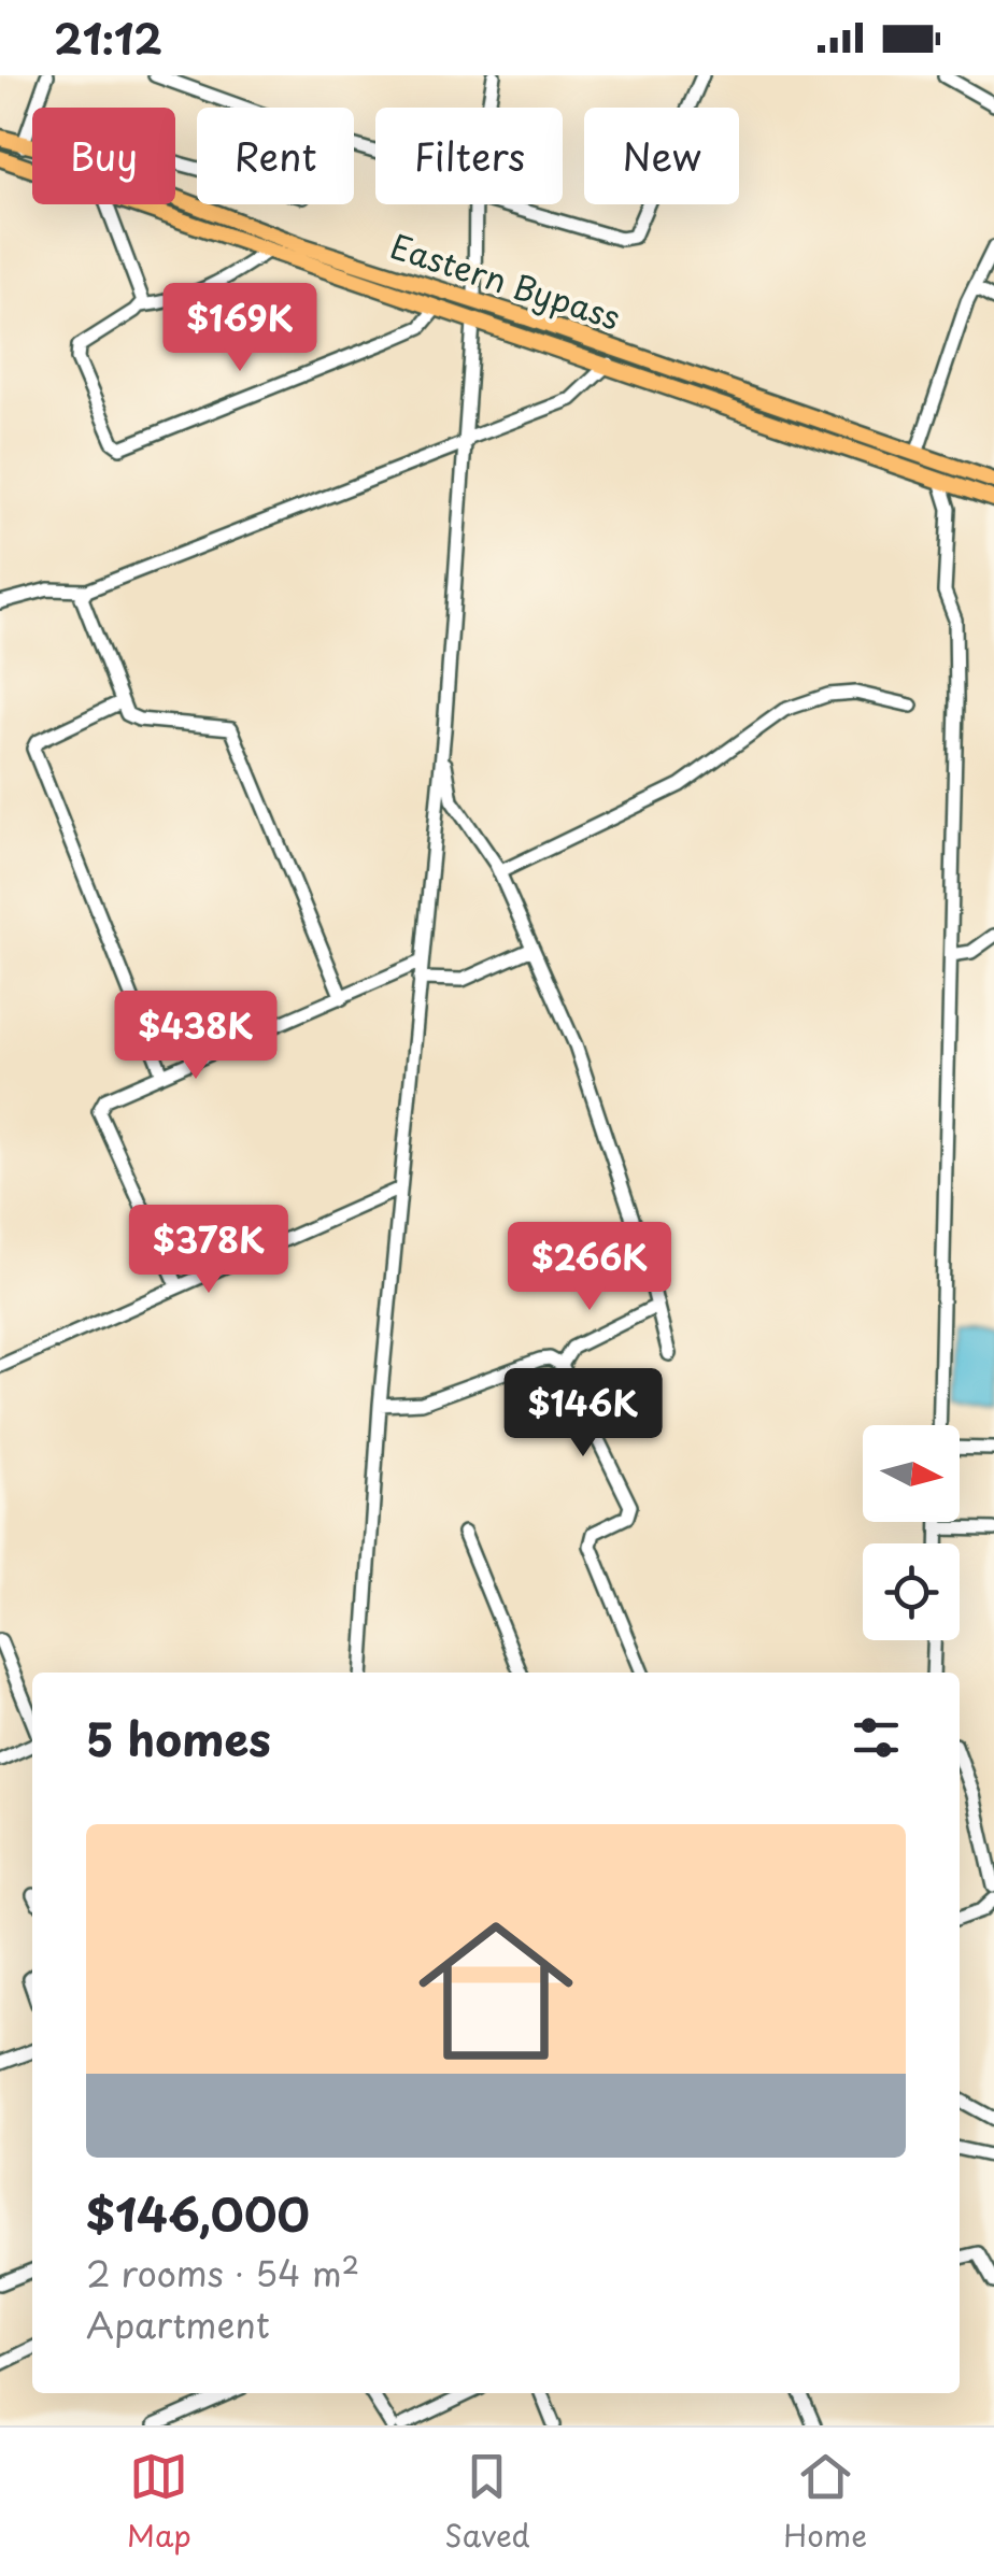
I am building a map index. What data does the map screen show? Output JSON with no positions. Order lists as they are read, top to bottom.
{
  "streets": {
    "main road": ["Eastern Bypass"]
  },
  "north": "right",
  "page": {
    "status": "21:12",
    "chip": [
      "Buy",
      "Rent",
      "Filters",
      "New"
    ],
    "price": [
      "$169K",
      "$438K",
      "$378K",
      "$266K",
      "$146K"
    ],
    "heading": "5 homes",
    "list": [
      {
        "name": "$146,000",
        "note": "2 rooms · 54 m² · Apartment"
      }
    ],
    "tabs": ["Map", "Saved", "Home"]
  }
}
